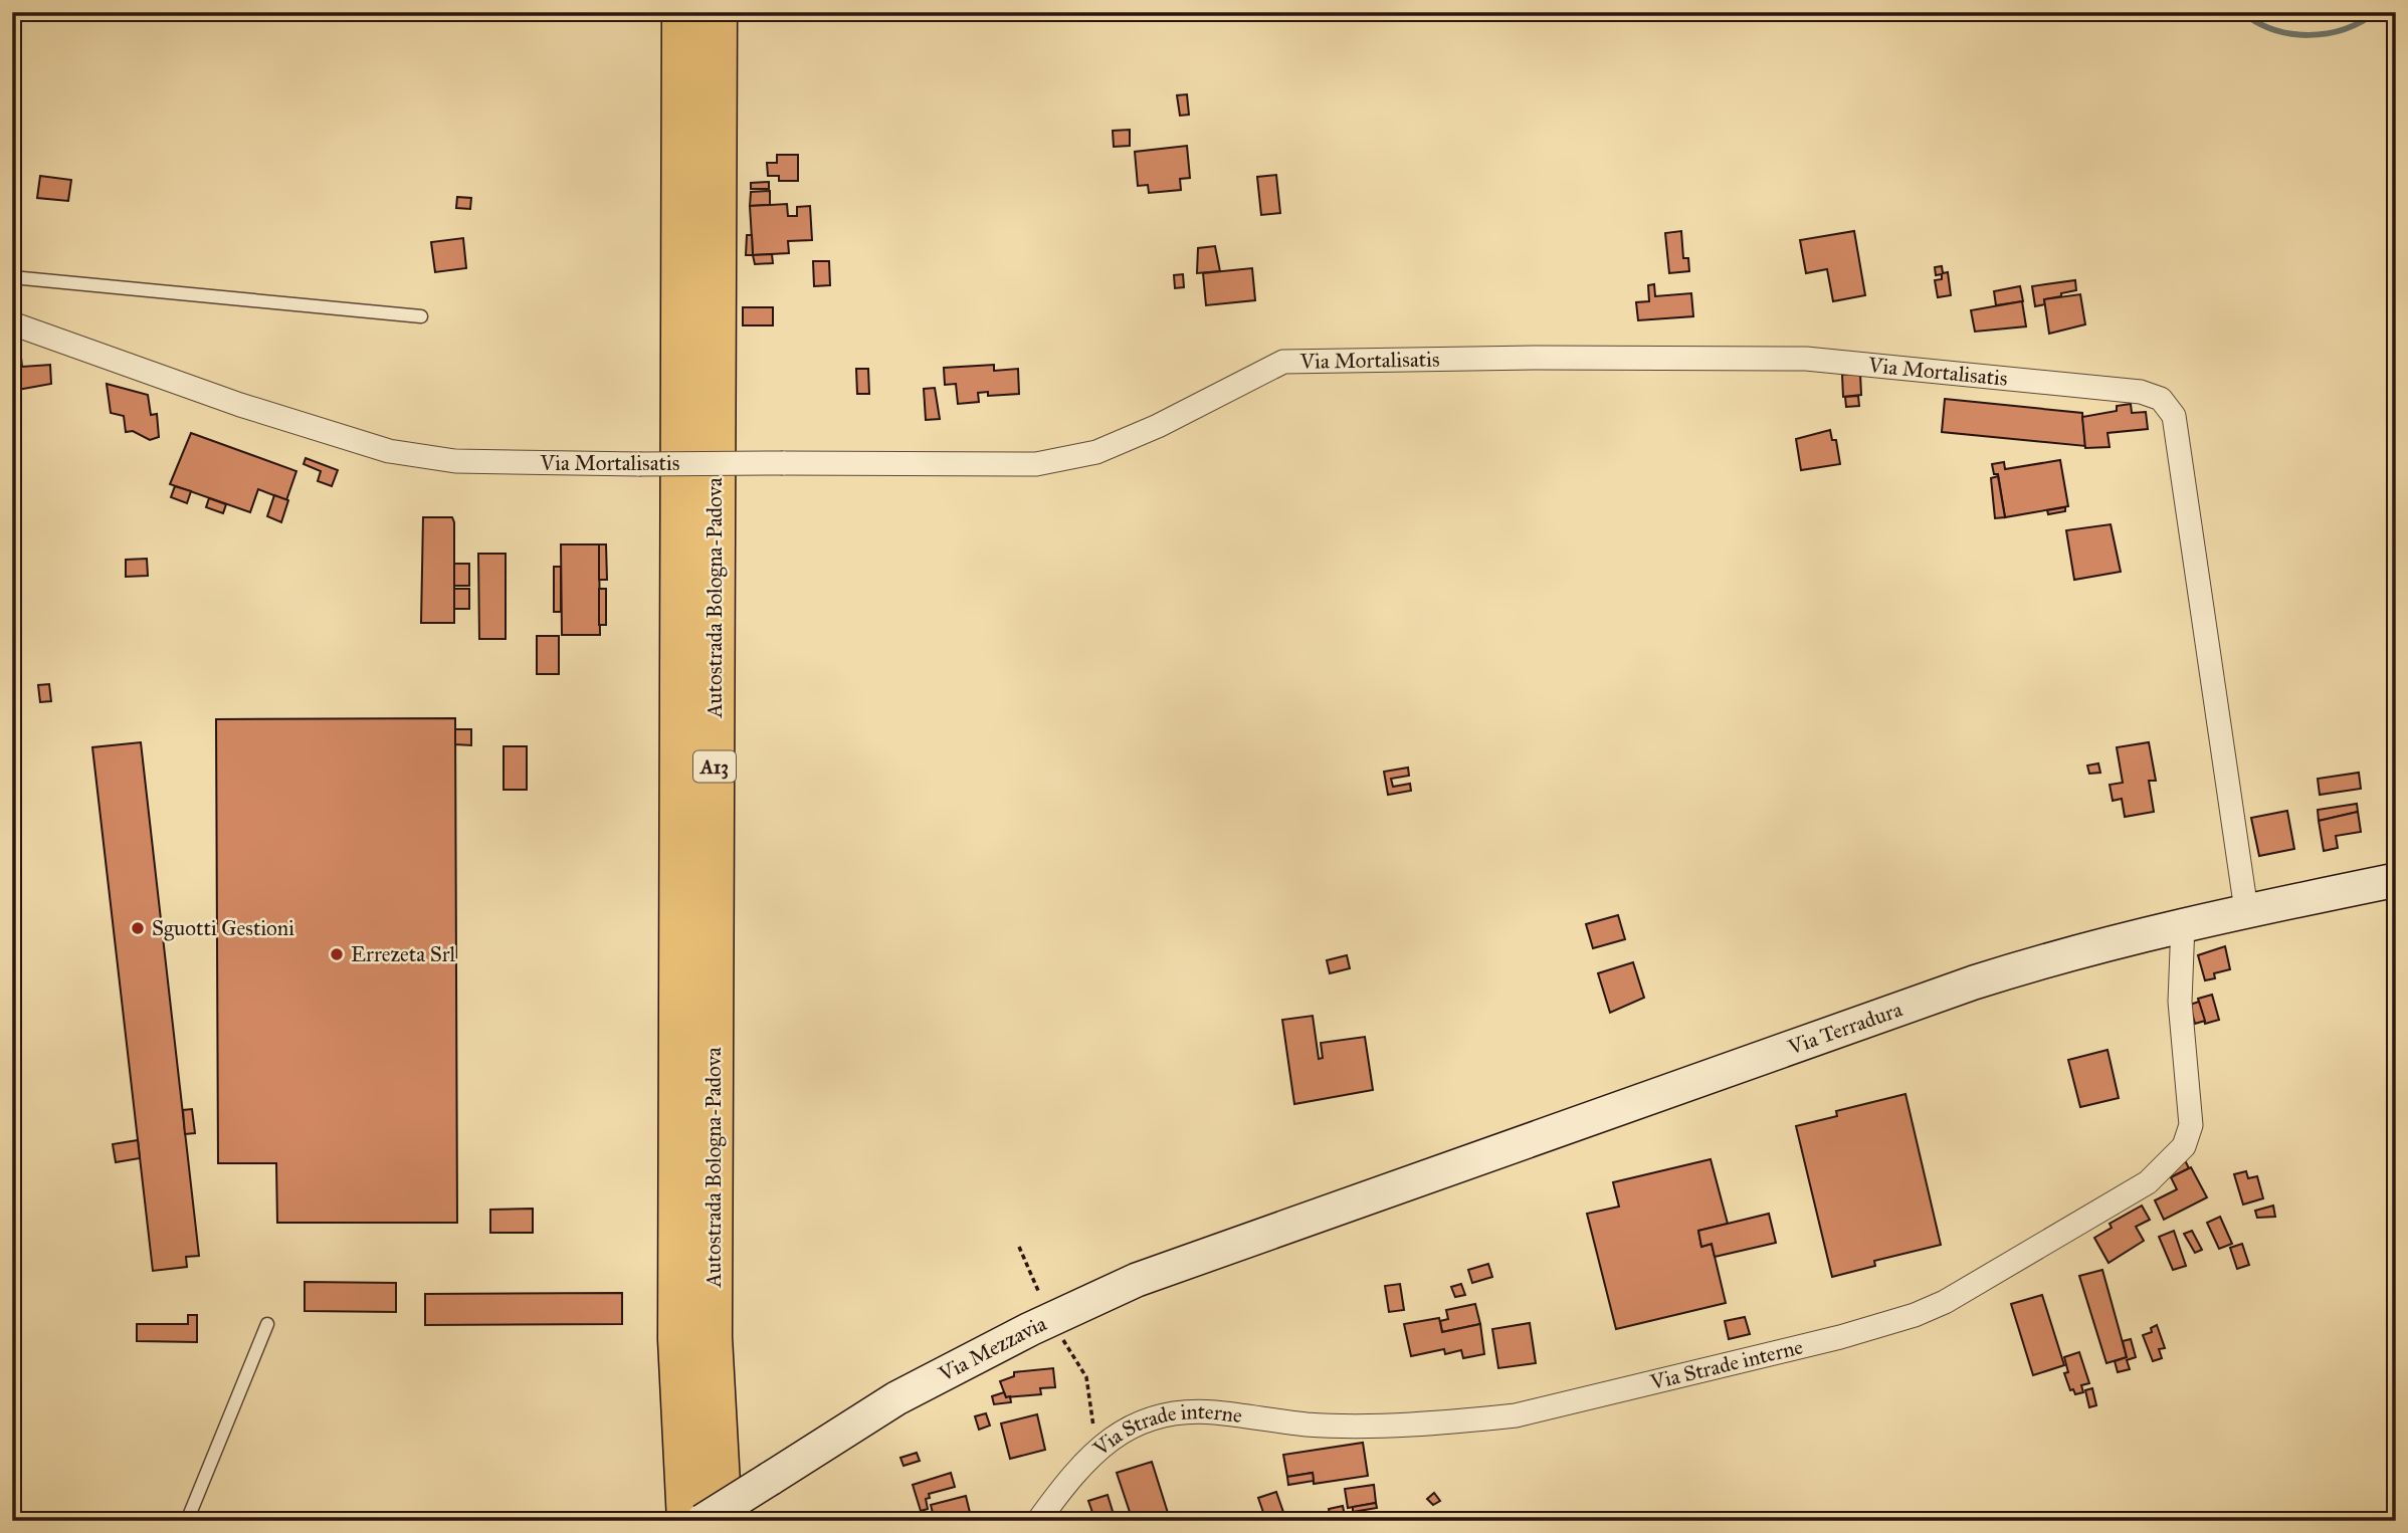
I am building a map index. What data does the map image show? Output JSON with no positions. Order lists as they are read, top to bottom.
{
  "streets": {
    "highway": ["Autostrada Bologna-Padova", "A13"],
    "main road": ["Via Terradura", "Via Mezzavia"],
    "street": ["Via Mortalisatis", "Via Strade interne"]
  },
  "crossings": [
    ["Via Mortalisatis", "Via Terradura"],
    ["Via Terradura", "Via Mezzavia"],
    ["Via Terradura", "Via Strade interne"]
  ],
  "places": ["Sguotti Gestioni", "Errezeta Srl"]
}
